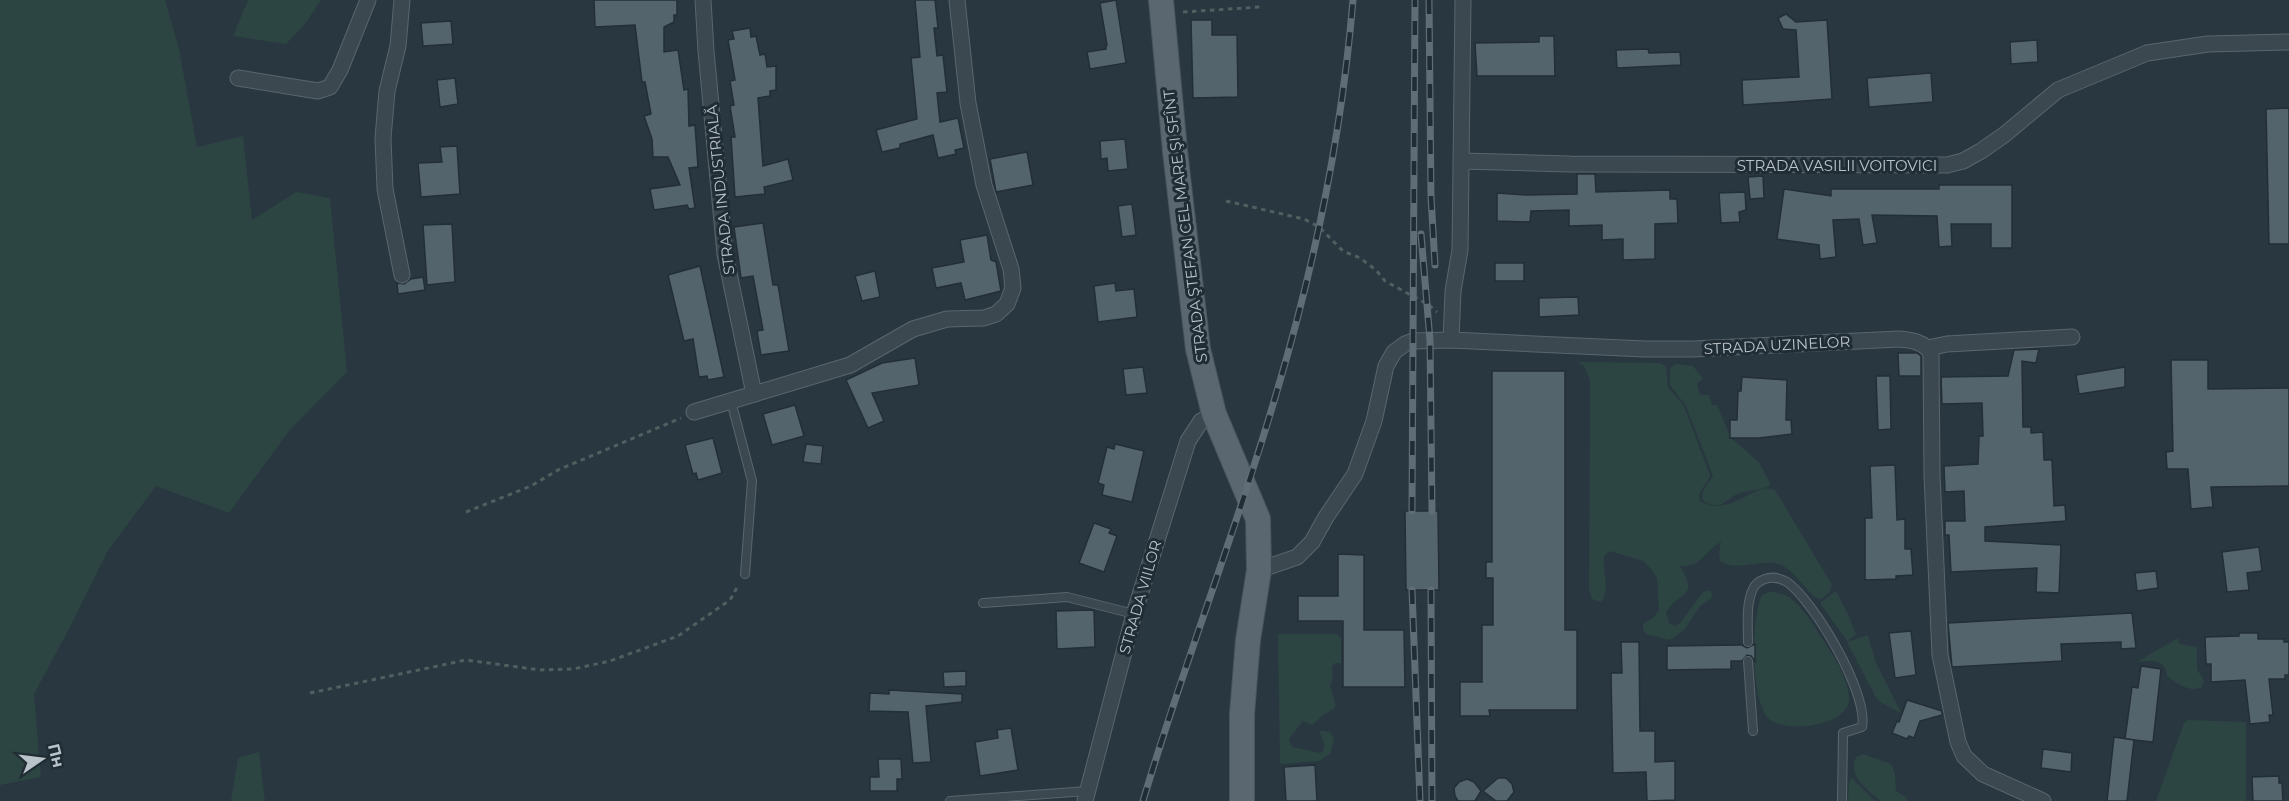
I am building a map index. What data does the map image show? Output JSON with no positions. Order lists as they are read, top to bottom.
{
  "streets": {
    "main road": ["STRADA ŞTEFAN CEL MARE ŞI SFÎNT"],
    "street": [
      "STRADA VASILII VOITOVICI",
      "STRADA INDUSTRIALĂ",
      "STRADA UZINELOR",
      "STRADA VIILOR"
    ]
  },
  "crossings": [
    ["STRADA ŞTEFAN CEL MARE ŞI SFÎNT", "STRADA UZINELOR"],
    ["STRADA ŞTEFAN CEL MARE ŞI SFÎNT", "STRADA VIILOR"]
  ],
  "north": "right"
}
